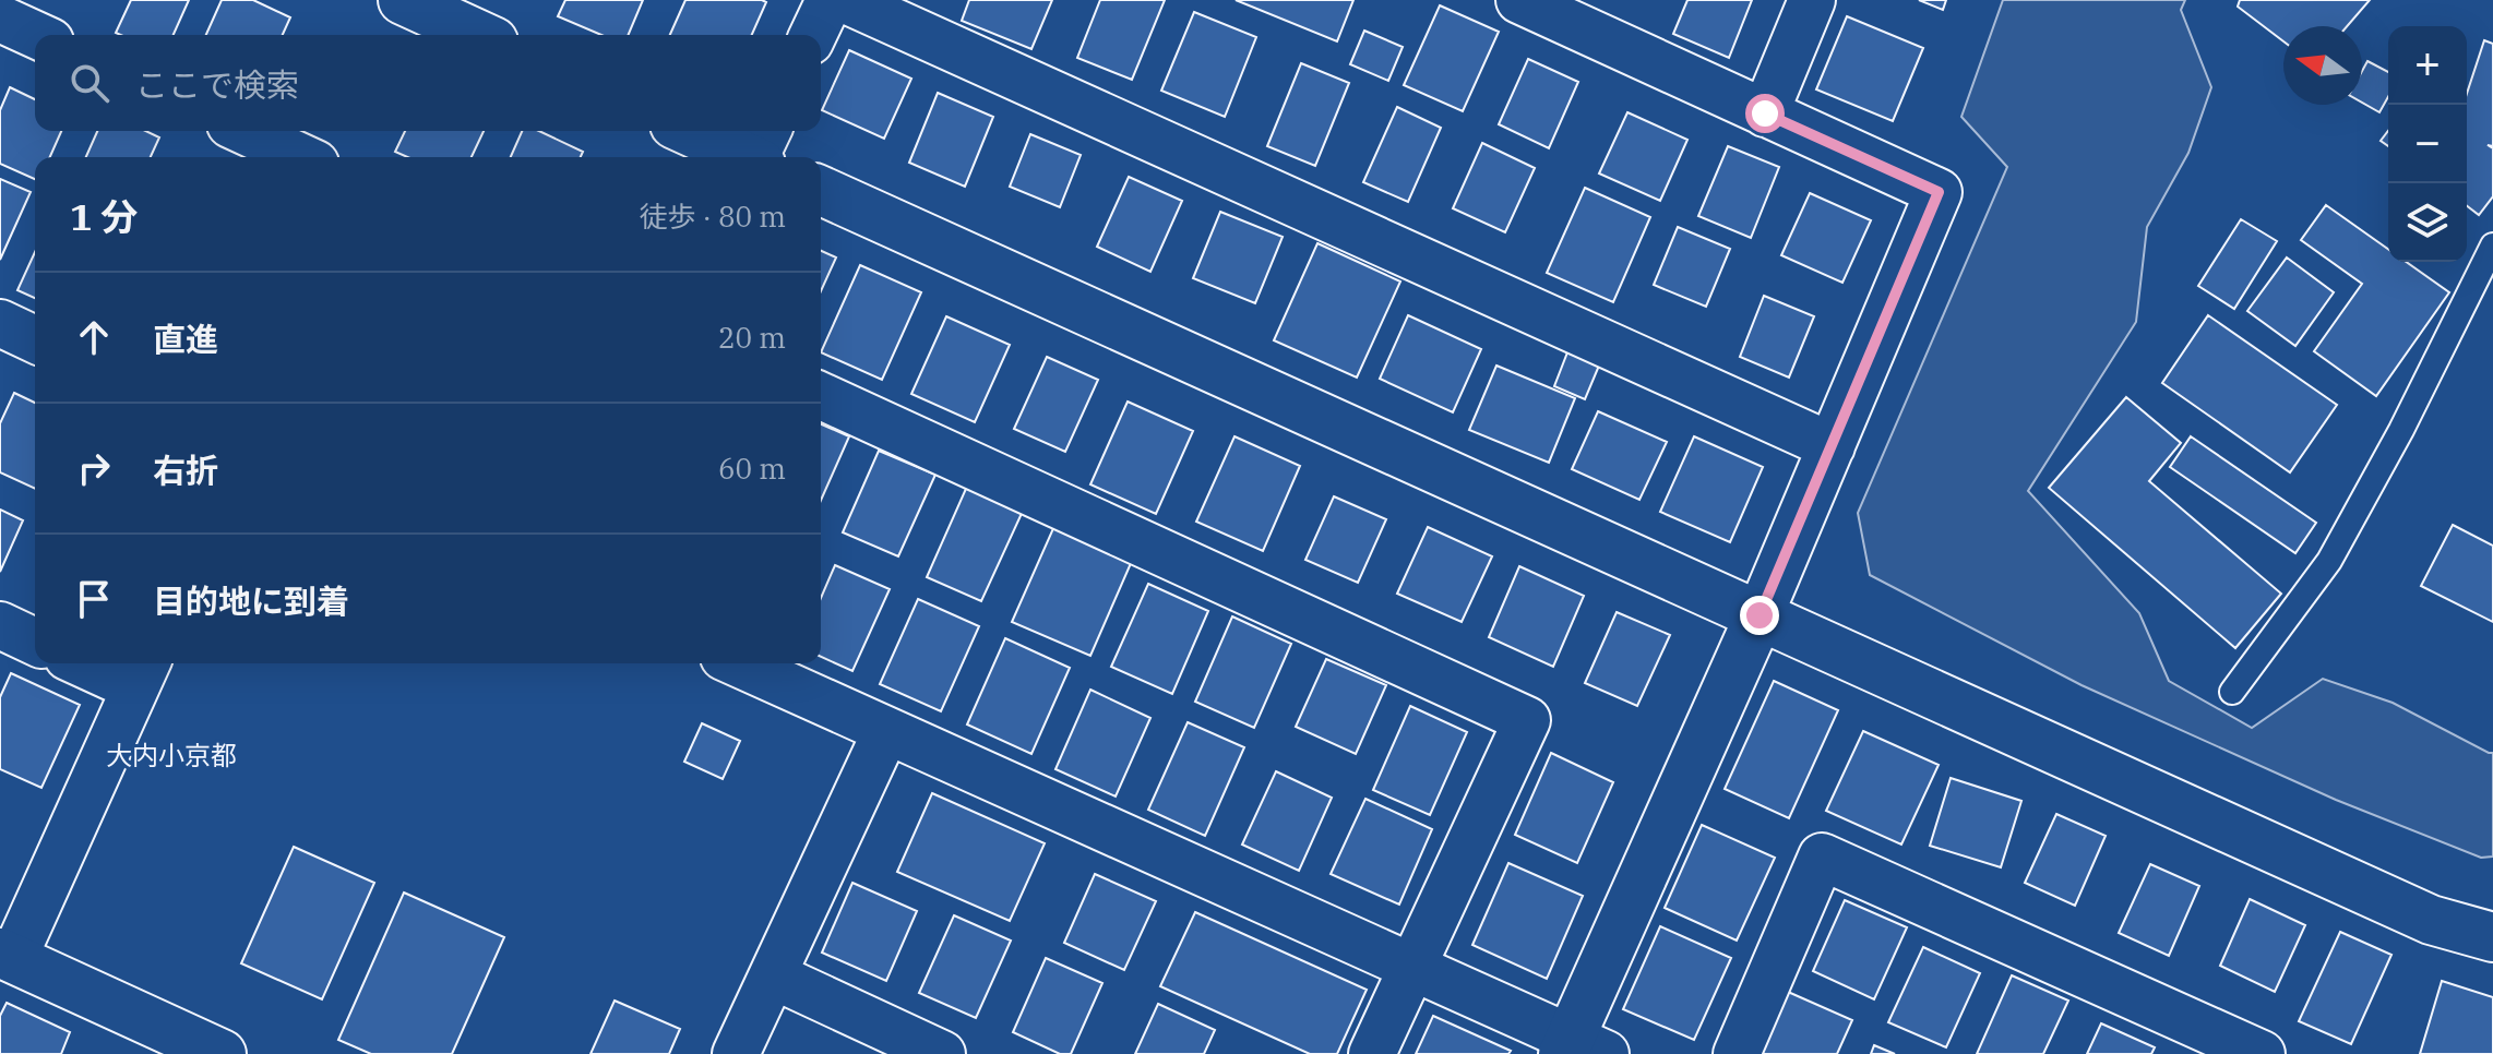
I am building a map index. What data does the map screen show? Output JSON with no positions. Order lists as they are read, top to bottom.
{
  "districts": ["大内小京都"],
  "north": "left",
  "page": {
    "map_buttons": ["+", "−"],
    "search": "ここで検索",
    "heading": ["1 分", "徒歩 · 80 m"],
    "list": [
      ["直進", "20 m"],
      ["右折", "60 m"],
      "目的地に到着"
    ]
  }
}
